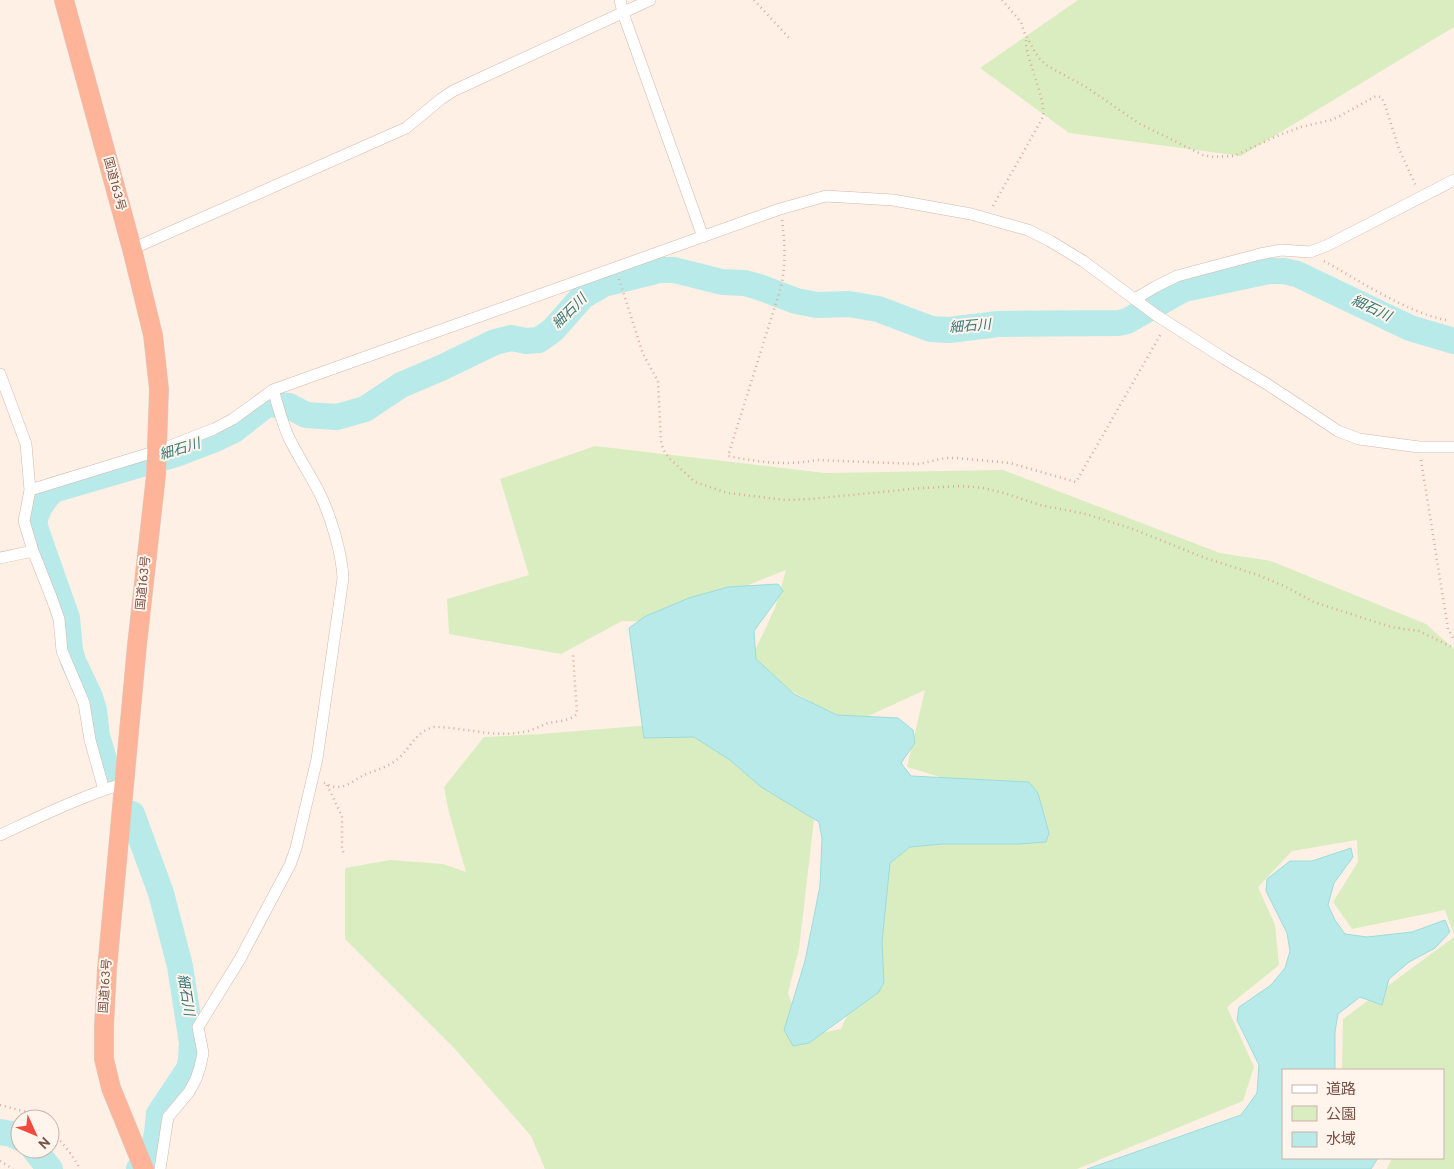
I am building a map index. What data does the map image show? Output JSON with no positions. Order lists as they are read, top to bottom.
{
  "streets": {
    "highway": ["国道163号"]
  },
  "water": ["細石川"],
  "legend": ["道路", "公園", "水域"],
  "north": "bottom right"
}
